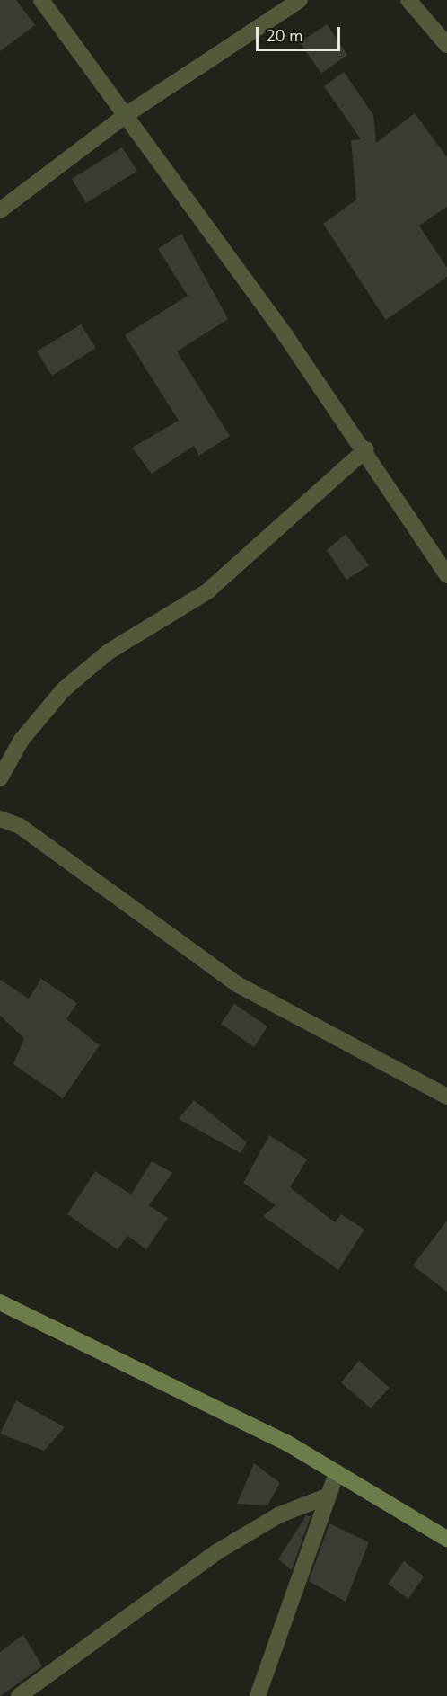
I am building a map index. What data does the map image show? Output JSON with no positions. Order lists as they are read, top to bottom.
{
  "scale_bar": "20 m"
}
